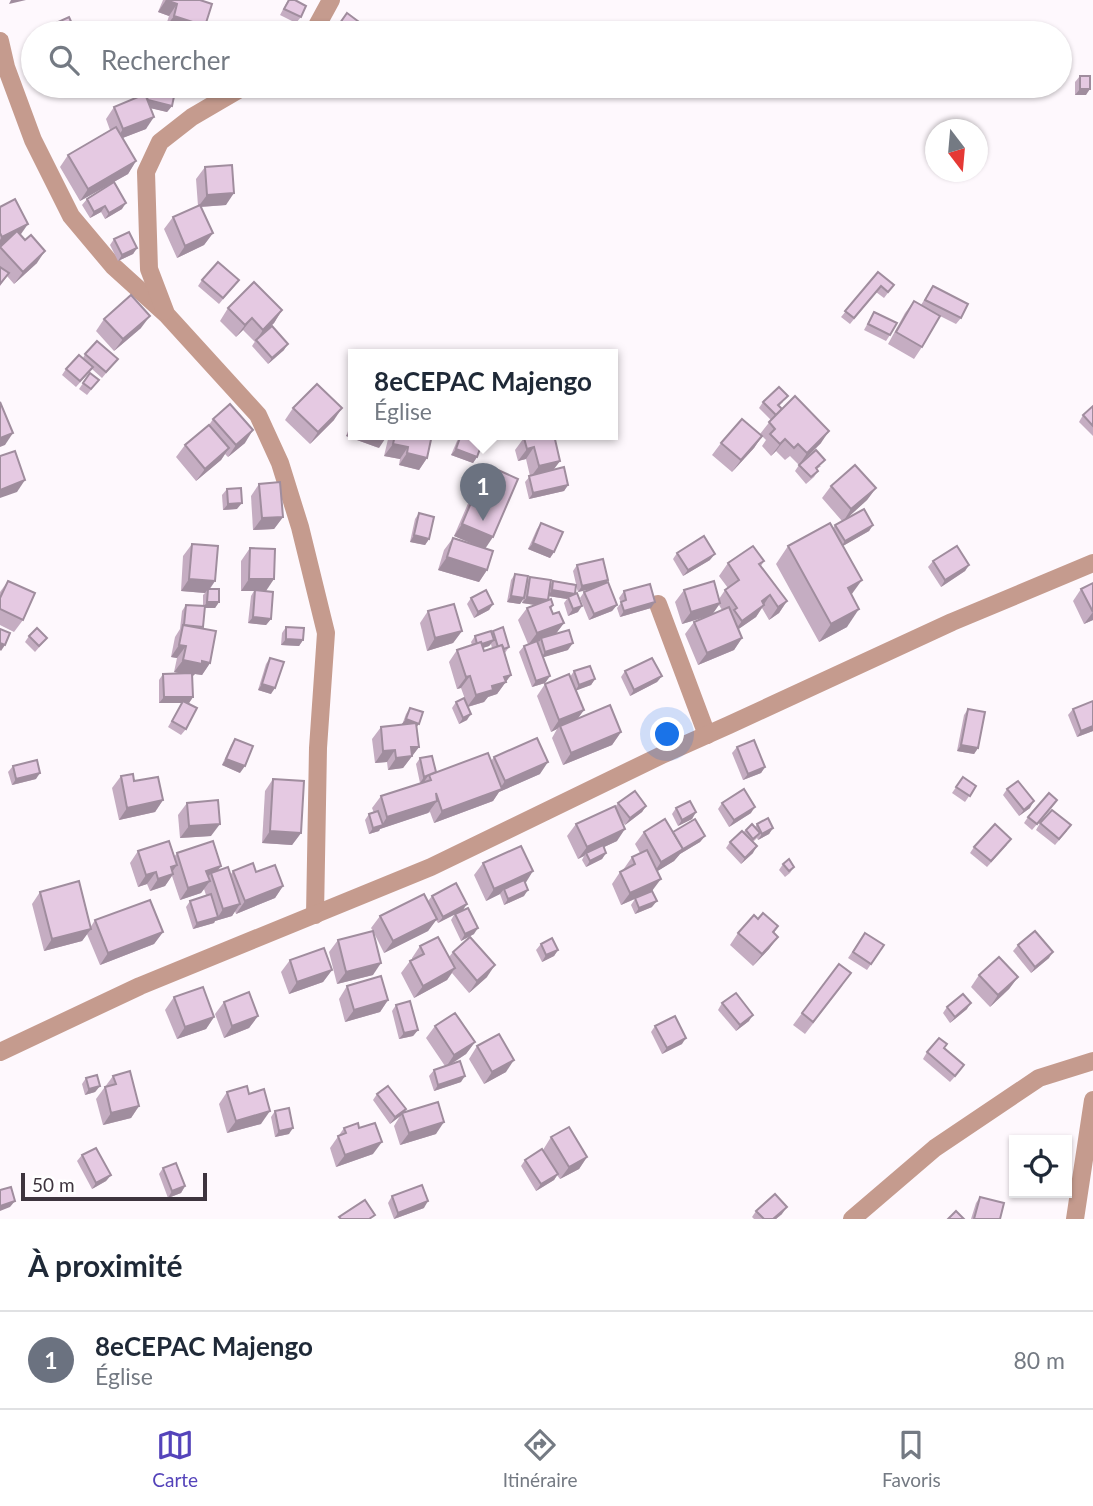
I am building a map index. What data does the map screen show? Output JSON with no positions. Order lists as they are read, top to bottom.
{
  "scale_bar": "50 m",
  "north": "bottom",
  "page": {
    "search": "Rechercher",
    "popup": ["8eCEPAC Majengo", "Église"],
    "pins": "1",
    "scale": "50 m",
    "heading": "À proximité",
    "list": [
      {
        "mark": "1",
        "name": "8eCEPAC Majengo",
        "note": "Église",
        "value": "80 m"
      }
    ],
    "nav": ["Carte", "Itinéraire", "Favoris"]
  }
}
